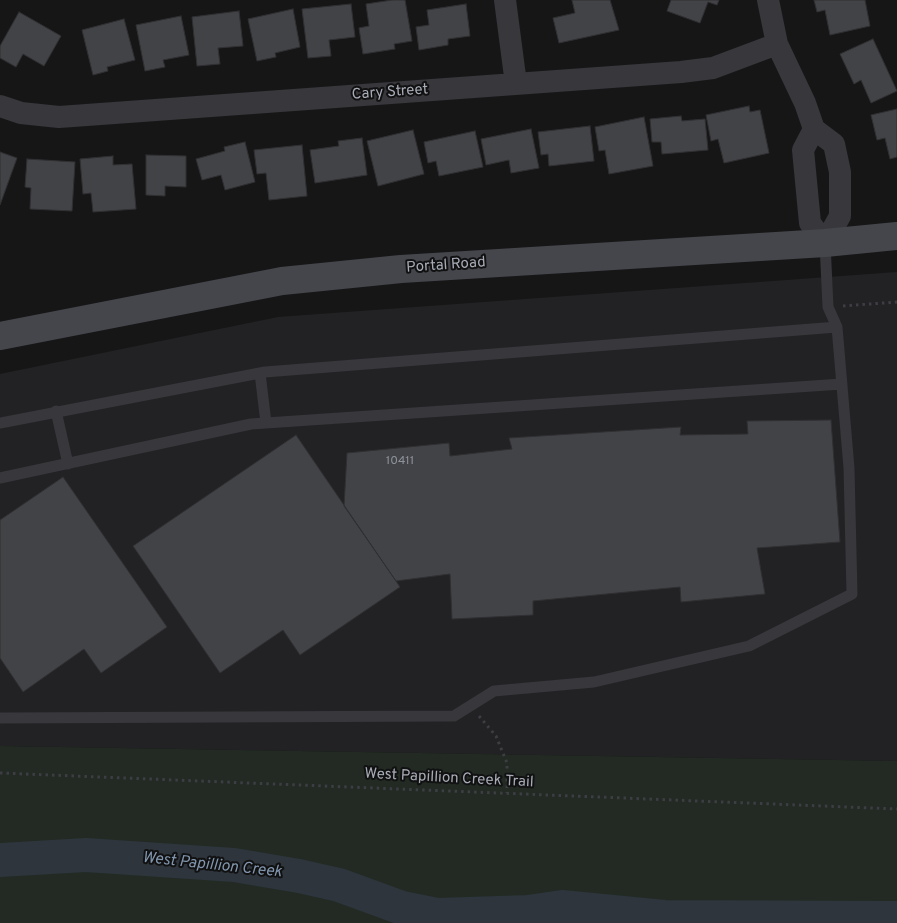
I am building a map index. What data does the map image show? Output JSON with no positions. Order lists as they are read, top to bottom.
{
  "streets": {
    "main road": ["Portal Road"],
    "street": ["Cary Street"],
    "path": ["West Papillion Creek Trail"]
  },
  "water": ["West Papillion Creek"],
  "house_numbers": ["10411"]
}
